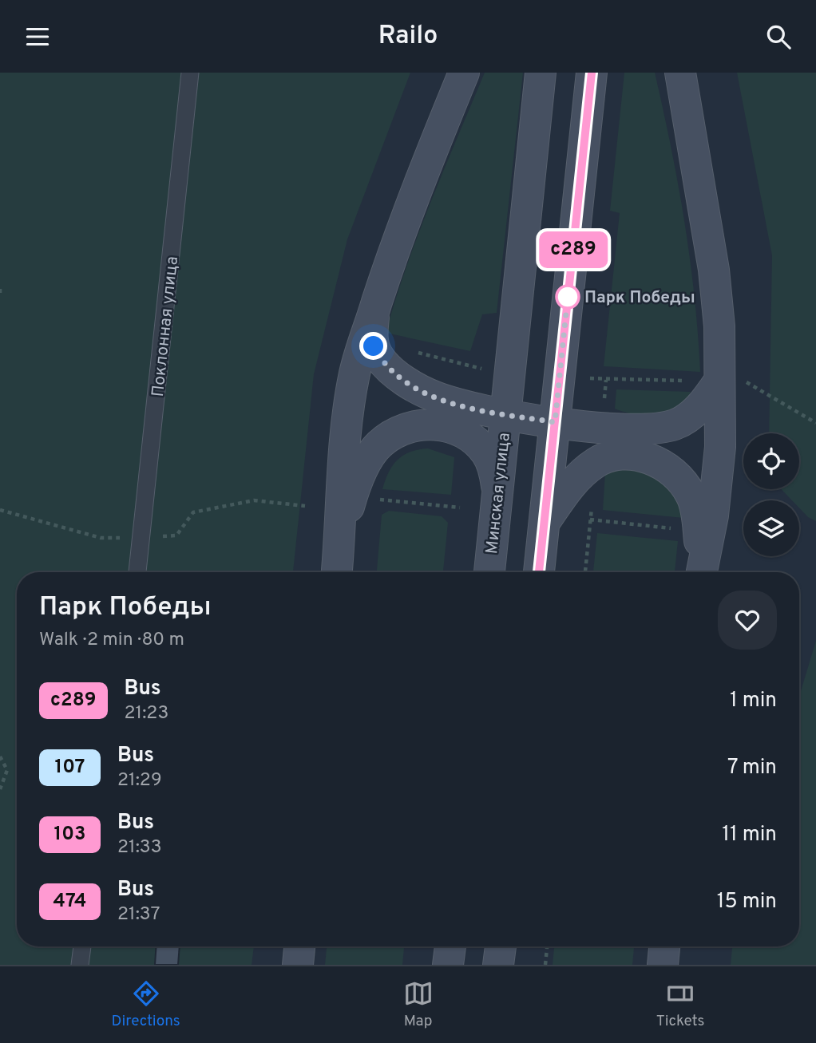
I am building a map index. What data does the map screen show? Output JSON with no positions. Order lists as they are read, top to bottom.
{
  "streets": {
    "main road": ["Минская улица"],
    "lane": ["Поклонная улица"]
  },
  "places": ["Парк Победы"],
  "lines": ["bus line с289"],
  "page": {
    "header": "Railo",
    "on_map": "с289",
    "heading": ["Парк Победы", "Walk · 2 min · 80 m"],
    "list": [
      {
        "mark": "с289",
        "name": "Bus",
        "note": "21:23",
        "value": "1 min"
      },
      {
        "mark": "107",
        "name": "Bus",
        "note": "21:29",
        "value": "7 min"
      },
      {
        "mark": "103",
        "name": "Bus",
        "note": "21:33",
        "value": "11 min"
      },
      {
        "mark": "474",
        "name": "Bus",
        "note": "21:37",
        "value": "15 min"
      }
    ],
    "tabs": ["Directions", "Map", "Tickets"]
  }
}
